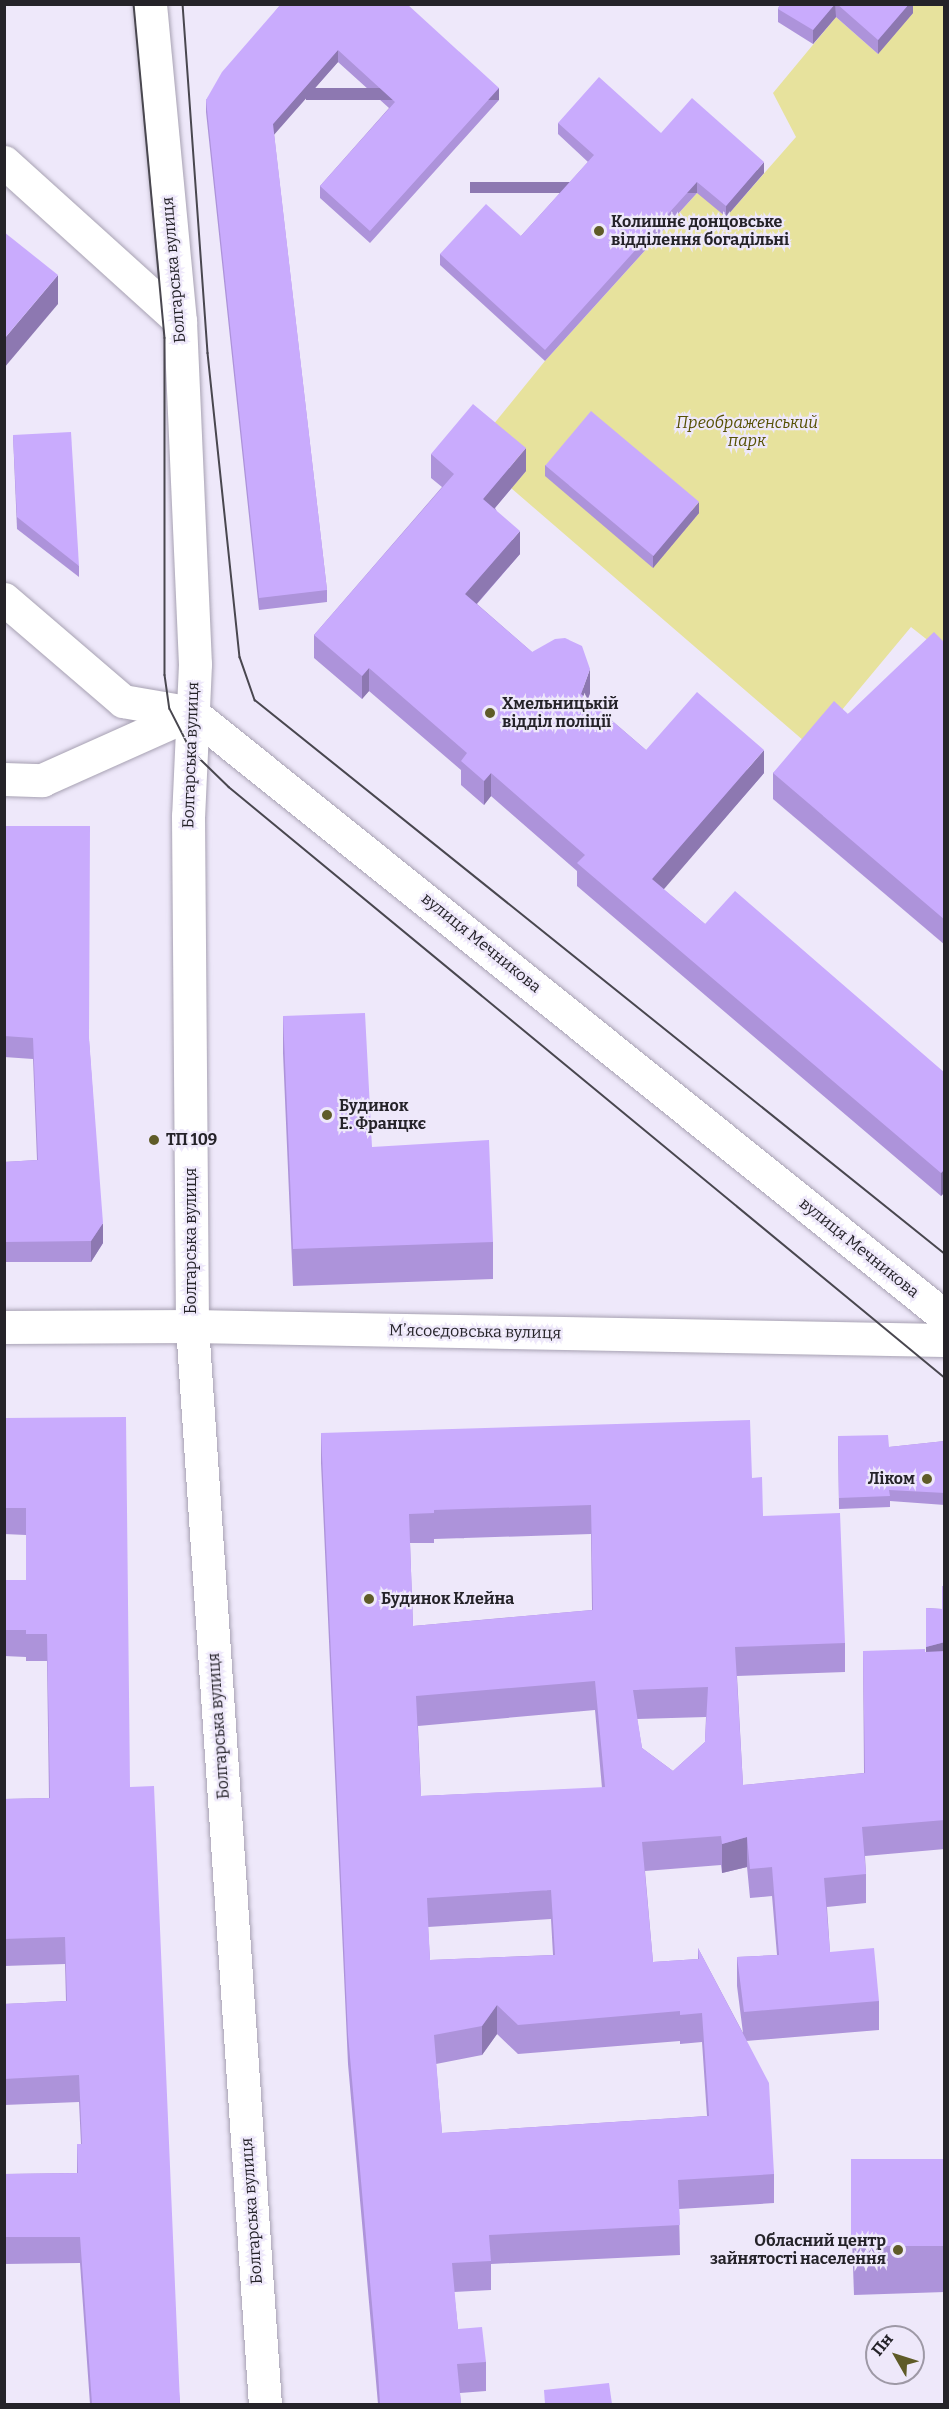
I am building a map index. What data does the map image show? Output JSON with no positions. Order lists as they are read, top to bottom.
{
  "streets": {
    "street": ["Болгарська вулиця", "вулиця Мечникова", "Мʼясоєдовська вулиця"]
  },
  "crossings": [
    ["Болгарська вулиця", "вулиця Мечникова"],
    ["Болгарська вулиця", "Мʼясоєдовська вулиця"]
  ],
  "parks": ["Преображенський парк"],
  "places": [
    "Колишнє донцовське відділення богадільні",
    "Хмельницькій відділ поліції",
    "Будинок Е. Францкє",
    "ТП 109",
    "Ліком",
    "Будинок Клейна",
    "Обласний центр зайнятості населення"
  ],
  "north": "top left"
}
